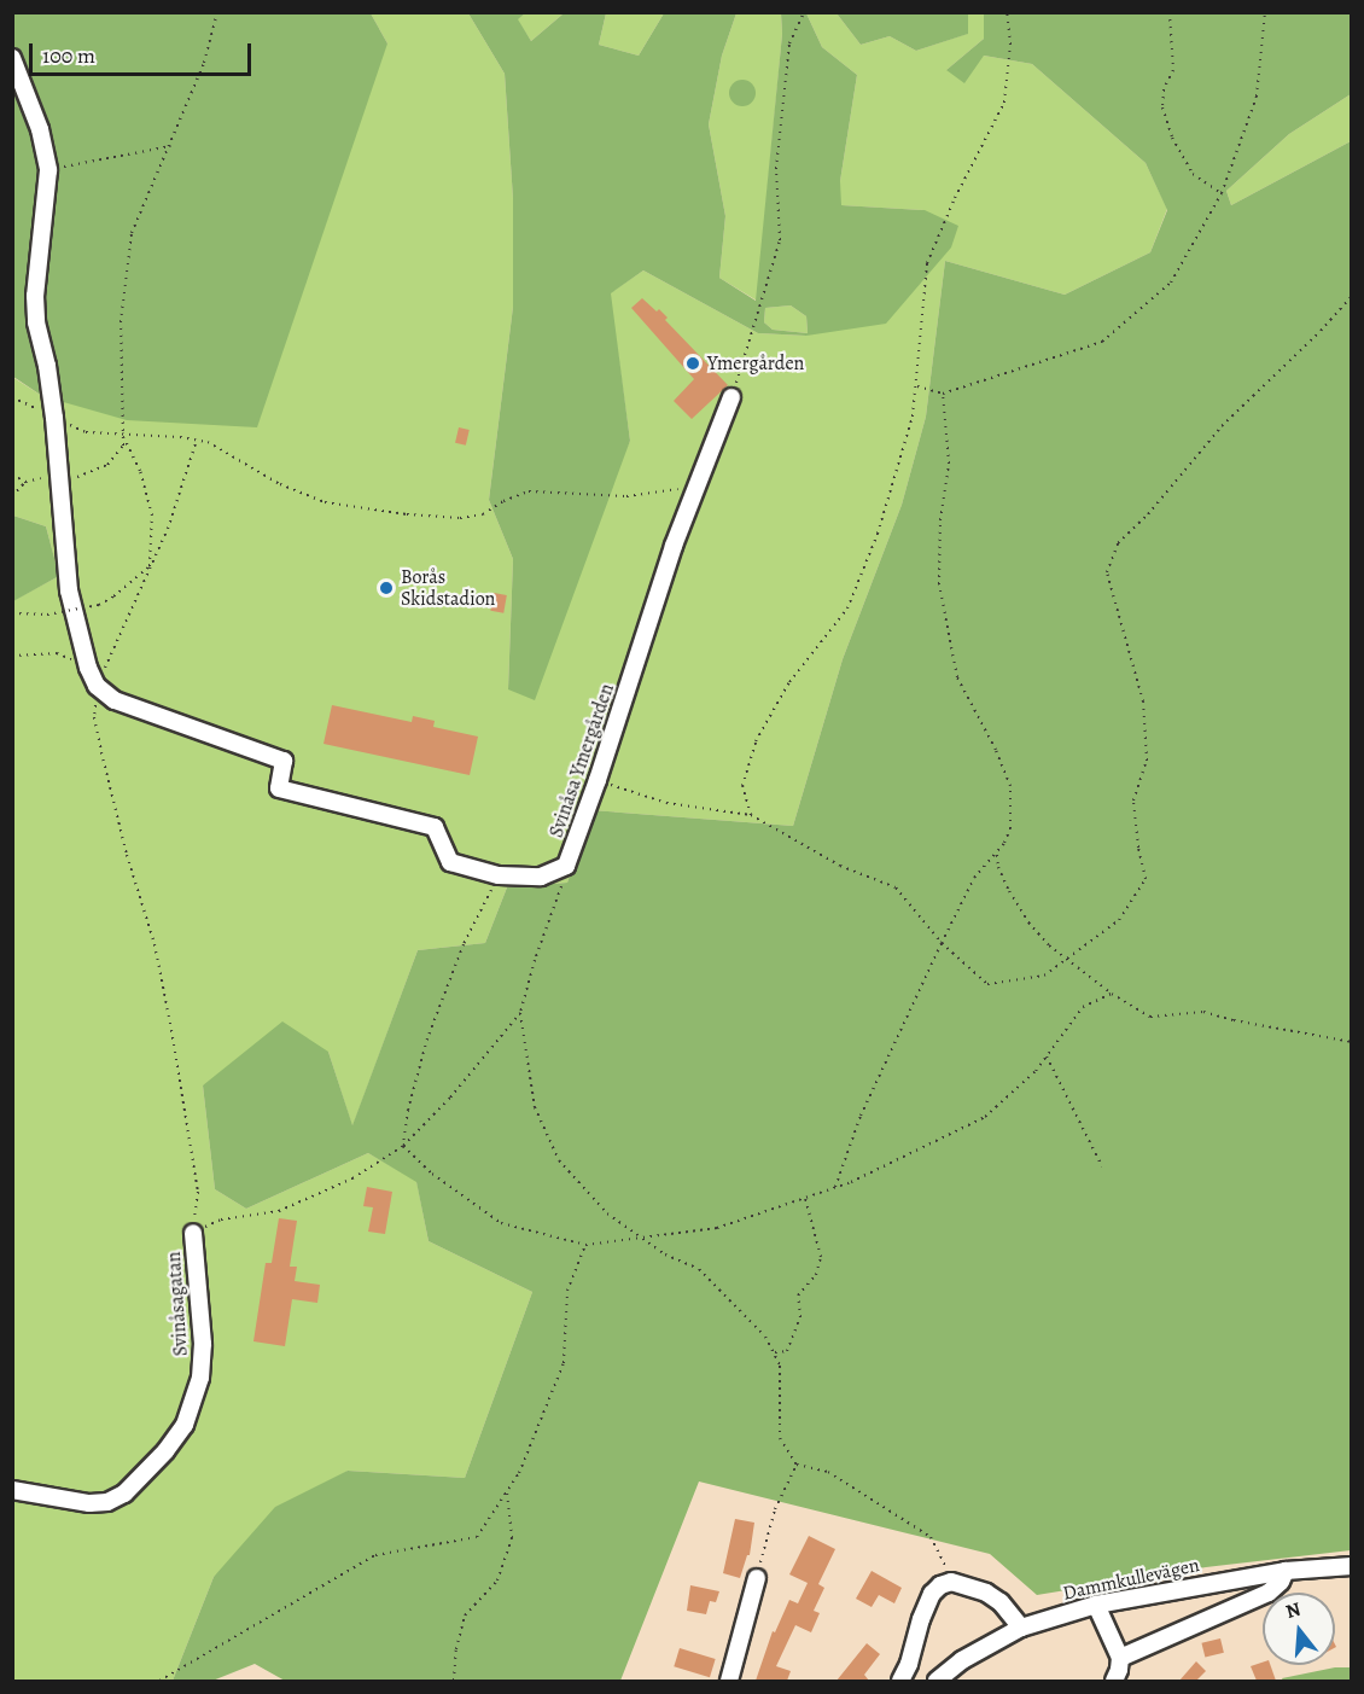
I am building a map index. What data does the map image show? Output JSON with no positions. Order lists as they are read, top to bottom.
{
  "streets": {
    "street": ["Svinåsa Ymergården", "Svinåsagatan", "Dammkullevägen"]
  },
  "places": ["Ymergården", "Borås Skidstadion"],
  "scale_bar": "100 m",
  "north": "top"
}
